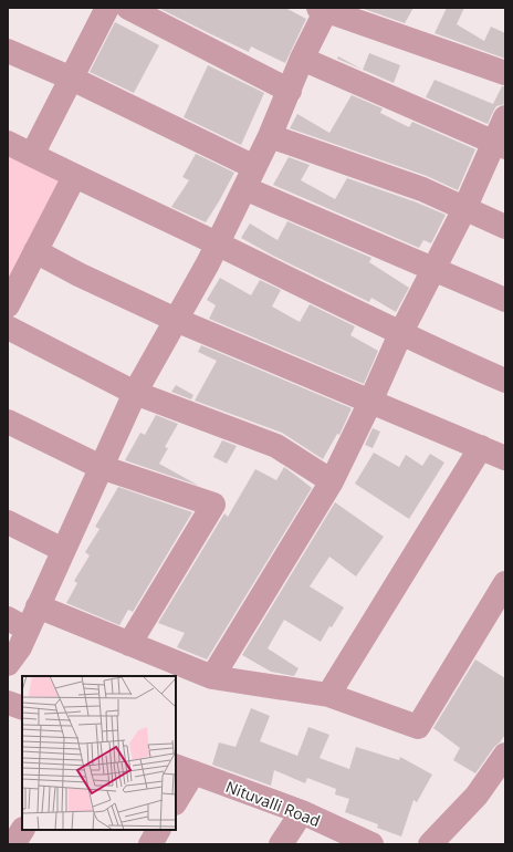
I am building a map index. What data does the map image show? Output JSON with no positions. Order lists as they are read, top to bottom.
{
  "streets": {
    "street": ["Nituvalli Road"]
  }
}
